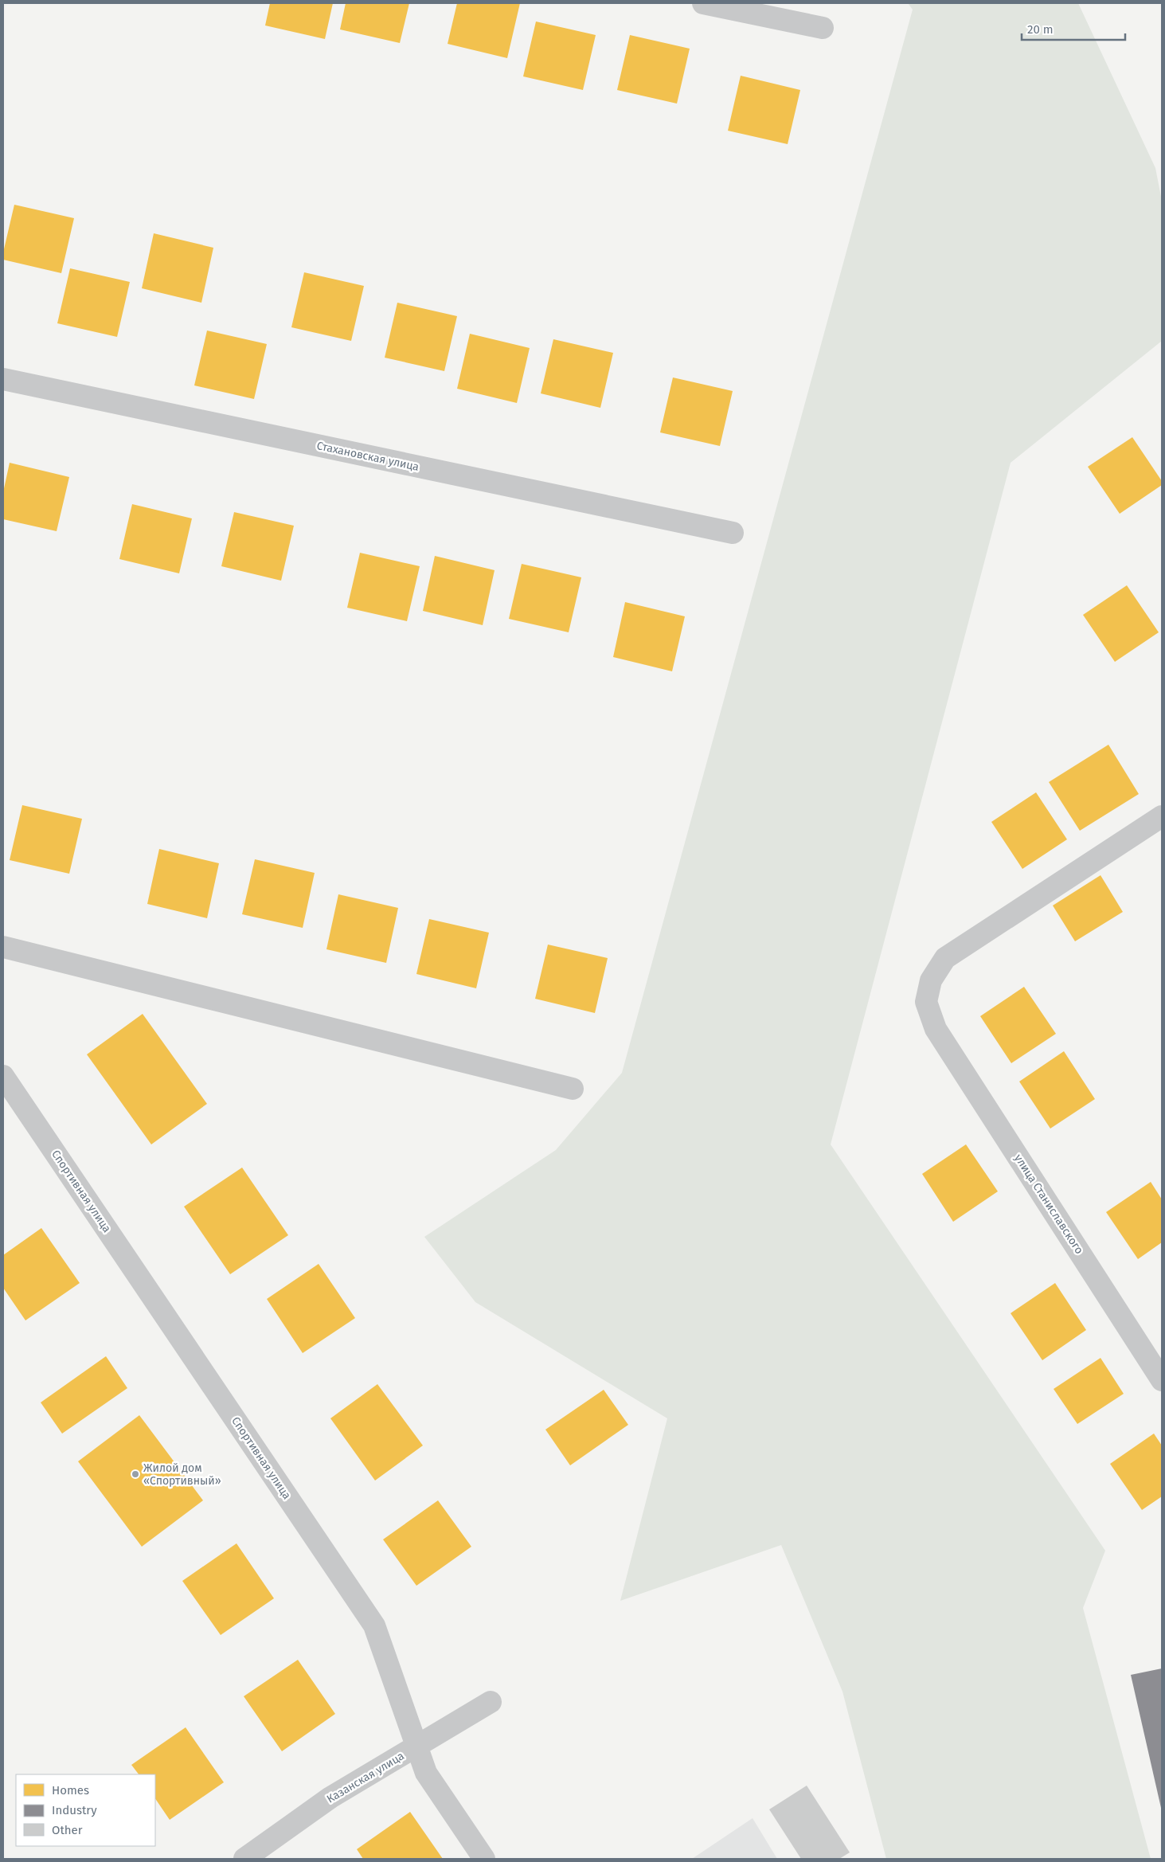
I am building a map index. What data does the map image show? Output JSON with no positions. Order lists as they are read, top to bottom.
{
  "streets": {
    "street": [
      "Стахановская улица",
      "Спортивная улица",
      "улица Станиславского",
      "Казанская улица"
    ]
  },
  "crossings": [
    ["Спортивная улица", "Казанская улица"]
  ],
  "places": ["Жилой дом «Спортивный»"],
  "legend": ["Homes", "Industry", "Other"],
  "scale_bar": "20 m"
}
